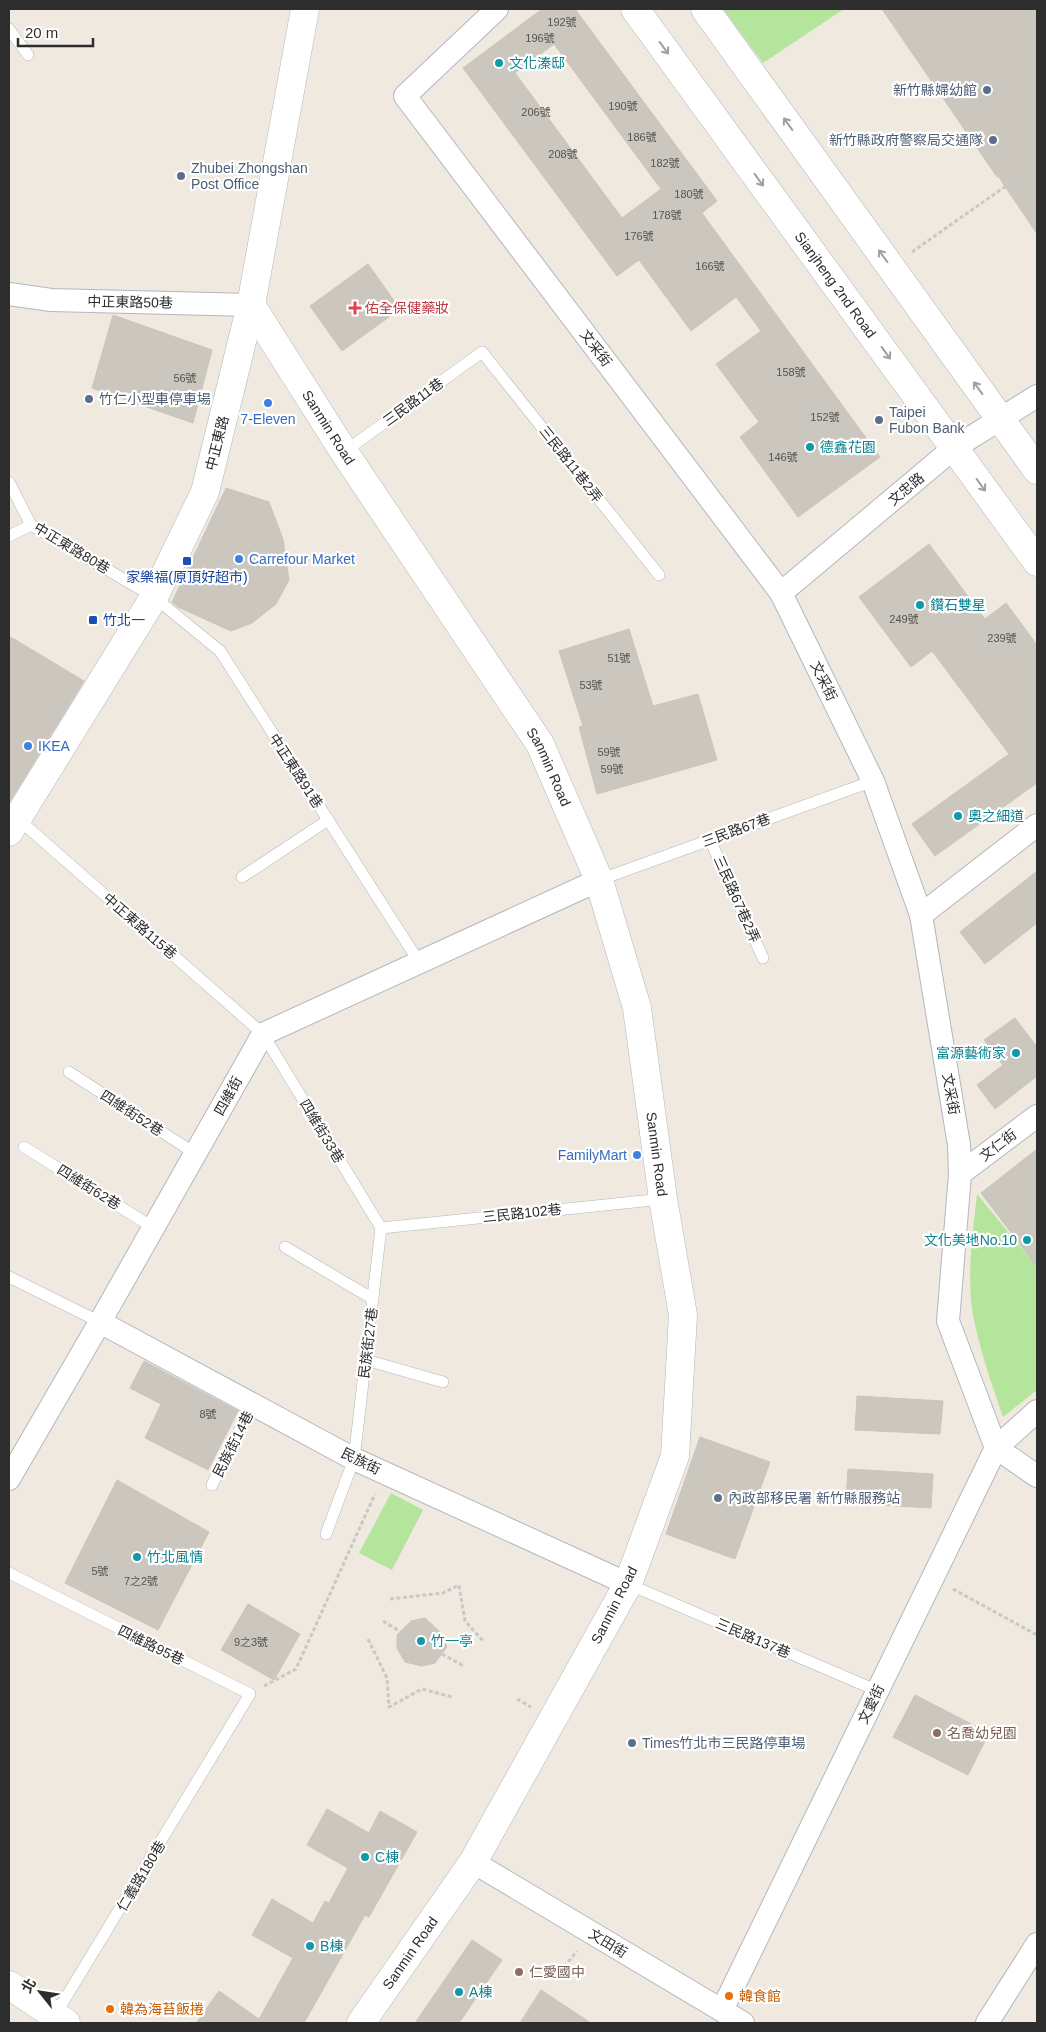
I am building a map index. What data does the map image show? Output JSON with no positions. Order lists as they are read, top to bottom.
{
  "streets": {
    "street": [
      "Sianjheng 2nd Road",
      "中正東路50巷",
      "文采街",
      "Sanmin Road",
      "中正東路",
      "文忠路",
      "四維街",
      "文仁街",
      "民族街",
      "文愛街",
      "文田街"
    ],
    "lane": [
      "三民路11巷",
      "三民路11巷2弄",
      "中正東路80巷",
      "中正東路91巷",
      "三民路67巷",
      "三民路67巷2弄",
      "中正東路115巷",
      "四維街52巷",
      "四維街33巷",
      "四維街62巷",
      "三民路102巷",
      "民族街27巷",
      "民族街14巷",
      "三民路137巷",
      "四維路95巷",
      "仁義路180巷"
    ]
  },
  "crossings": [
    ["Sianjheng 2nd Road", "文忠路"],
    ["中正東路50巷", "Sanmin Road"],
    ["中正東路50巷", "中正東路"],
    ["文采街", "文忠路"],
    ["文采街", "三民路67巷"],
    ["文采街", "文仁街"],
    ["文采街", "文愛街"],
    ["三民路11巷", "Sanmin Road"],
    ["三民路11巷", "三民路11巷2弄"],
    ["Sanmin Road", "中正東路"],
    ["Sanmin Road", "三民路67巷"],
    ["Sanmin Road", "三民路102巷"],
    ["Sanmin Road", "民族街"],
    ["Sanmin Road", "三民路137巷"],
    ["Sanmin Road", "文田街"],
    ["中正東路", "中正東路80巷"],
    ["中正東路", "中正東路91巷"],
    ["中正東路", "中正東路115巷"],
    ["中正東路80巷", "中正東路91巷"],
    ["三民路67巷", "三民路67巷2弄"],
    ["中正東路115巷", "四維街"],
    ["中正東路115巷", "四維街33巷"],
    ["四維街", "四維街52巷"],
    ["四維街", "四維街33巷"],
    ["四維街", "四維街62巷"],
    ["四維街", "民族街"],
    ["四維街33巷", "三民路102巷"],
    ["四維街33巷", "民族街27巷"],
    ["三民路102巷", "民族街27巷"],
    ["民族街27巷", "民族街"],
    ["民族街14巷", "民族街"],
    ["民族街", "三民路137巷"],
    ["三民路137巷", "文愛街"],
    ["四維路95巷", "仁義路180巷"],
    ["文愛街", "文田街"]
  ],
  "places": {
    "other": [
      "文化溱邸",
      "新竹縣婦幼館",
      "新竹縣政府警察局交通隊",
      "Zhubei Zhongshan Post Office",
      "竹仁小型車停車場",
      "7-Eleven",
      "Taipei Fubon Bank",
      "德鑫花園",
      "Carrefour Market",
      "鑽石雙星",
      "IKEA",
      "奧之細道",
      "富源藝術家",
      "FamilyMart",
      "文化美地No.10",
      "內政部移民署 新竹縣服務站",
      "竹北風情",
      "竹一亭",
      "名喬幼兒園",
      "Times竹北市三民路停車場",
      "C棟",
      "B棟",
      "仁愛國中",
      "A棟",
      "韓食館",
      "韓為海苔飯捲"
    ],
    "health": ["佑全保健藥妝"],
    "transit": ["家樂福(原頂好超市)", "竹北一"]
  },
  "house_numbers": [
    "192號",
    "196號",
    "190號",
    "206號",
    "186號",
    "208號",
    "182號",
    "180號",
    "178號",
    "176號",
    "166號",
    "158號",
    "56號",
    "152號",
    "146號",
    "249號",
    "239號",
    "51號",
    "53號",
    "59號",
    "59號",
    "8號",
    "5號",
    "7之2號",
    "9之3號"
  ],
  "scale_bar": "20 m",
  "north": "top left"
}
